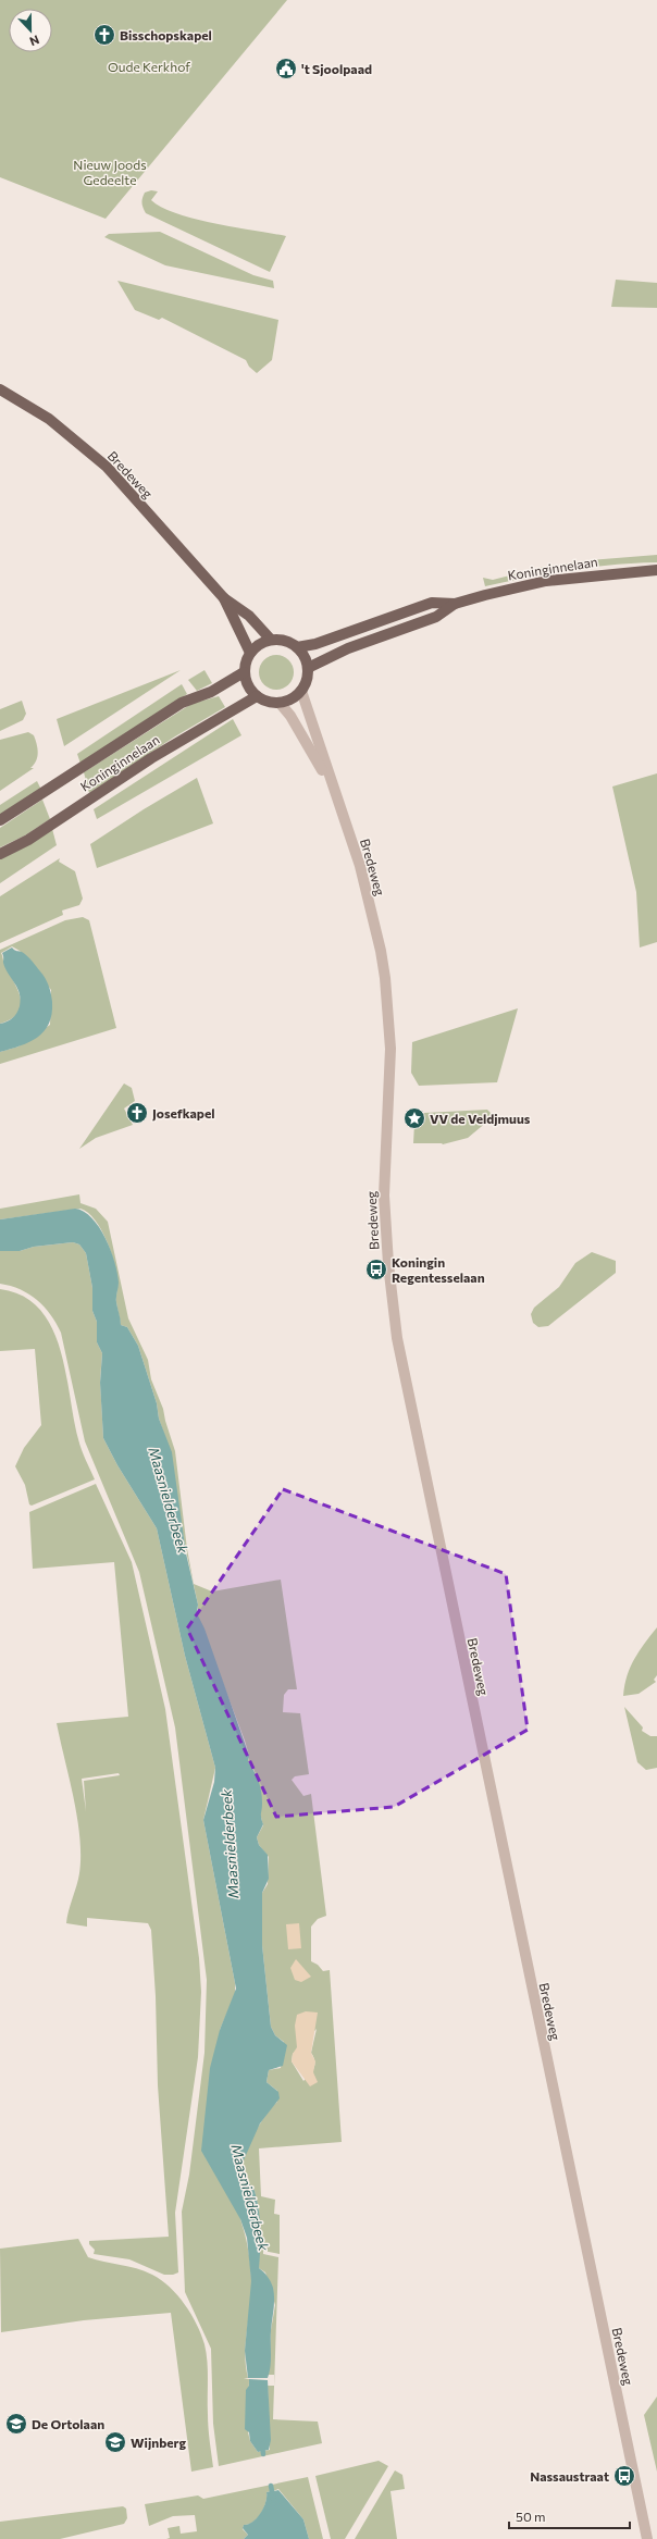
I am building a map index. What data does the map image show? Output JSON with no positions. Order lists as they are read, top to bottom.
{
  "streets": {
    "main road": ["Bredeweg", "Koninginnelaan"]
  },
  "crossings": [
    ["Bredeweg", "Koninginnelaan"]
  ],
  "water": ["Maasnielderbeek"],
  "parks": ["Oude Kerkhof", "Nieuw Joods Gedeelte"],
  "places": {
    "church": ["Bisschopskapel", "Josefkapel"],
    "public building": ["'t Sjoolpaad"],
    "place": ["VV de Veldjmuus"],
    "bus stop": ["Koningin Regentesselaan", "Nassaustraat"],
    "school or university": ["De Ortolaan", "Wijnberg"]
  },
  "scale_bar": "50 m",
  "north": "bottom"
}
